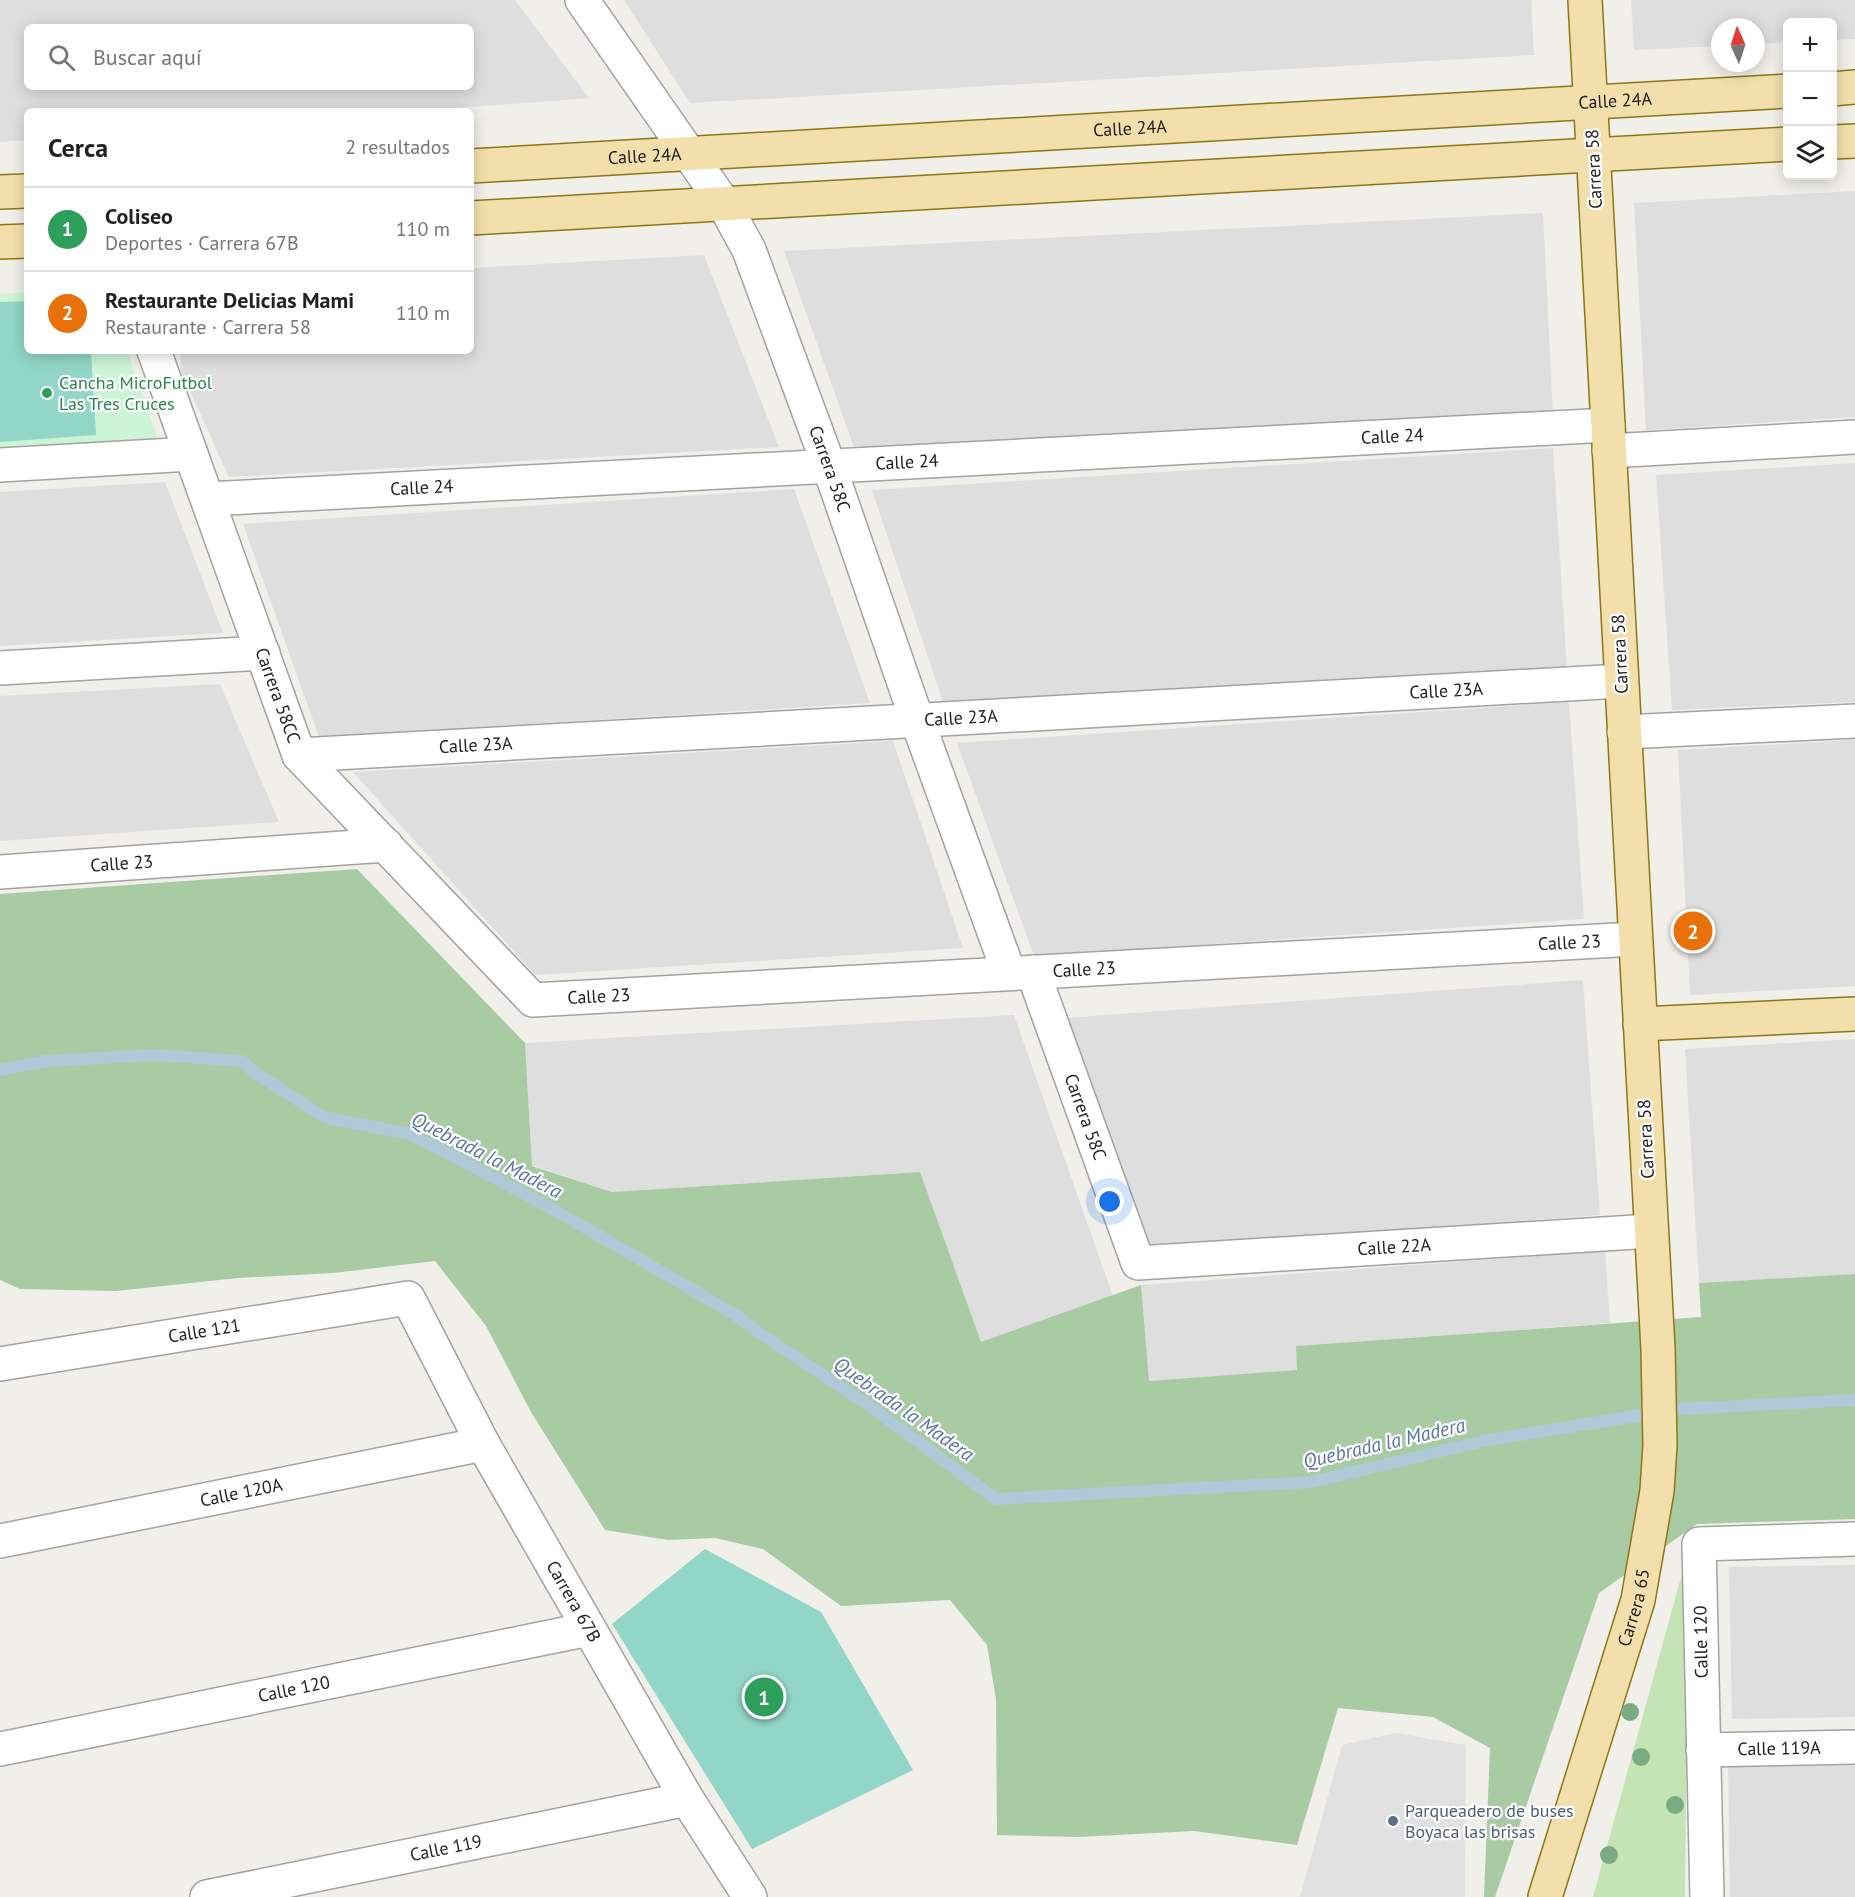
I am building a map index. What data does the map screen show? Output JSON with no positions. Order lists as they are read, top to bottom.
{
  "streets": {
    "main road": ["Calle 24A", "Carrera 58", "Carrera 65"],
    "street": [
      "Calle 24",
      "Carrera 58C",
      "Calle 23A",
      "Carrera 58CC",
      "Calle 23",
      "Calle 22A",
      "Calle 121",
      "Calle 120A",
      "Carrera 67B",
      "Calle 120",
      "Calle 119A",
      "Calle 119"
    ]
  },
  "crossings": [
    ["Calle 24A", "Carrera 58"],
    ["Calle 24A", "Carrera 58C"],
    ["Carrera 58", "Calle 24"],
    ["Carrera 58", "Calle 23A"],
    ["Carrera 58", "Calle 23"],
    ["Carrera 58", "Calle 22A"],
    ["Carrera 58", "Carrera 65"],
    ["Calle 24", "Carrera 58C"],
    ["Calle 24", "Carrera 58CC"],
    ["Carrera 58C", "Calle 23A"],
    ["Carrera 58C", "Calle 23"],
    ["Carrera 58C", "Calle 22A"],
    ["Calle 23A", "Carrera 58CC"],
    ["Carrera 58CC", "Calle 23"],
    ["Calle 121", "Carrera 67B"],
    ["Calle 120A", "Carrera 67B"],
    ["Carrera 67B", "Calle 120"],
    ["Carrera 67B", "Calle 119"],
    ["Calle 120", "Calle 119A"]
  ],
  "water": ["Quebrada la Madera"],
  "places": ["Cancha MicroFutbol Las Tres Cruces", "Parqueadero de buses Boyaca las brisas"],
  "north": "top",
  "page": {
    "map_buttons": ["+", "−"],
    "search": "Buscar aquí",
    "heading": ["Cerca", "2 resultados"],
    "list": [
      {
        "mark": "1",
        "name": "Coliseo",
        "note": "Deportes · Carrera 67B",
        "value": "110 m"
      },
      {
        "mark": "2",
        "name": "Restaurante Delicias Mami",
        "note": "Restaurante · Carrera 58",
        "value": "110 m"
      }
    ],
    "pins": ["2", "1"]
  }
}
